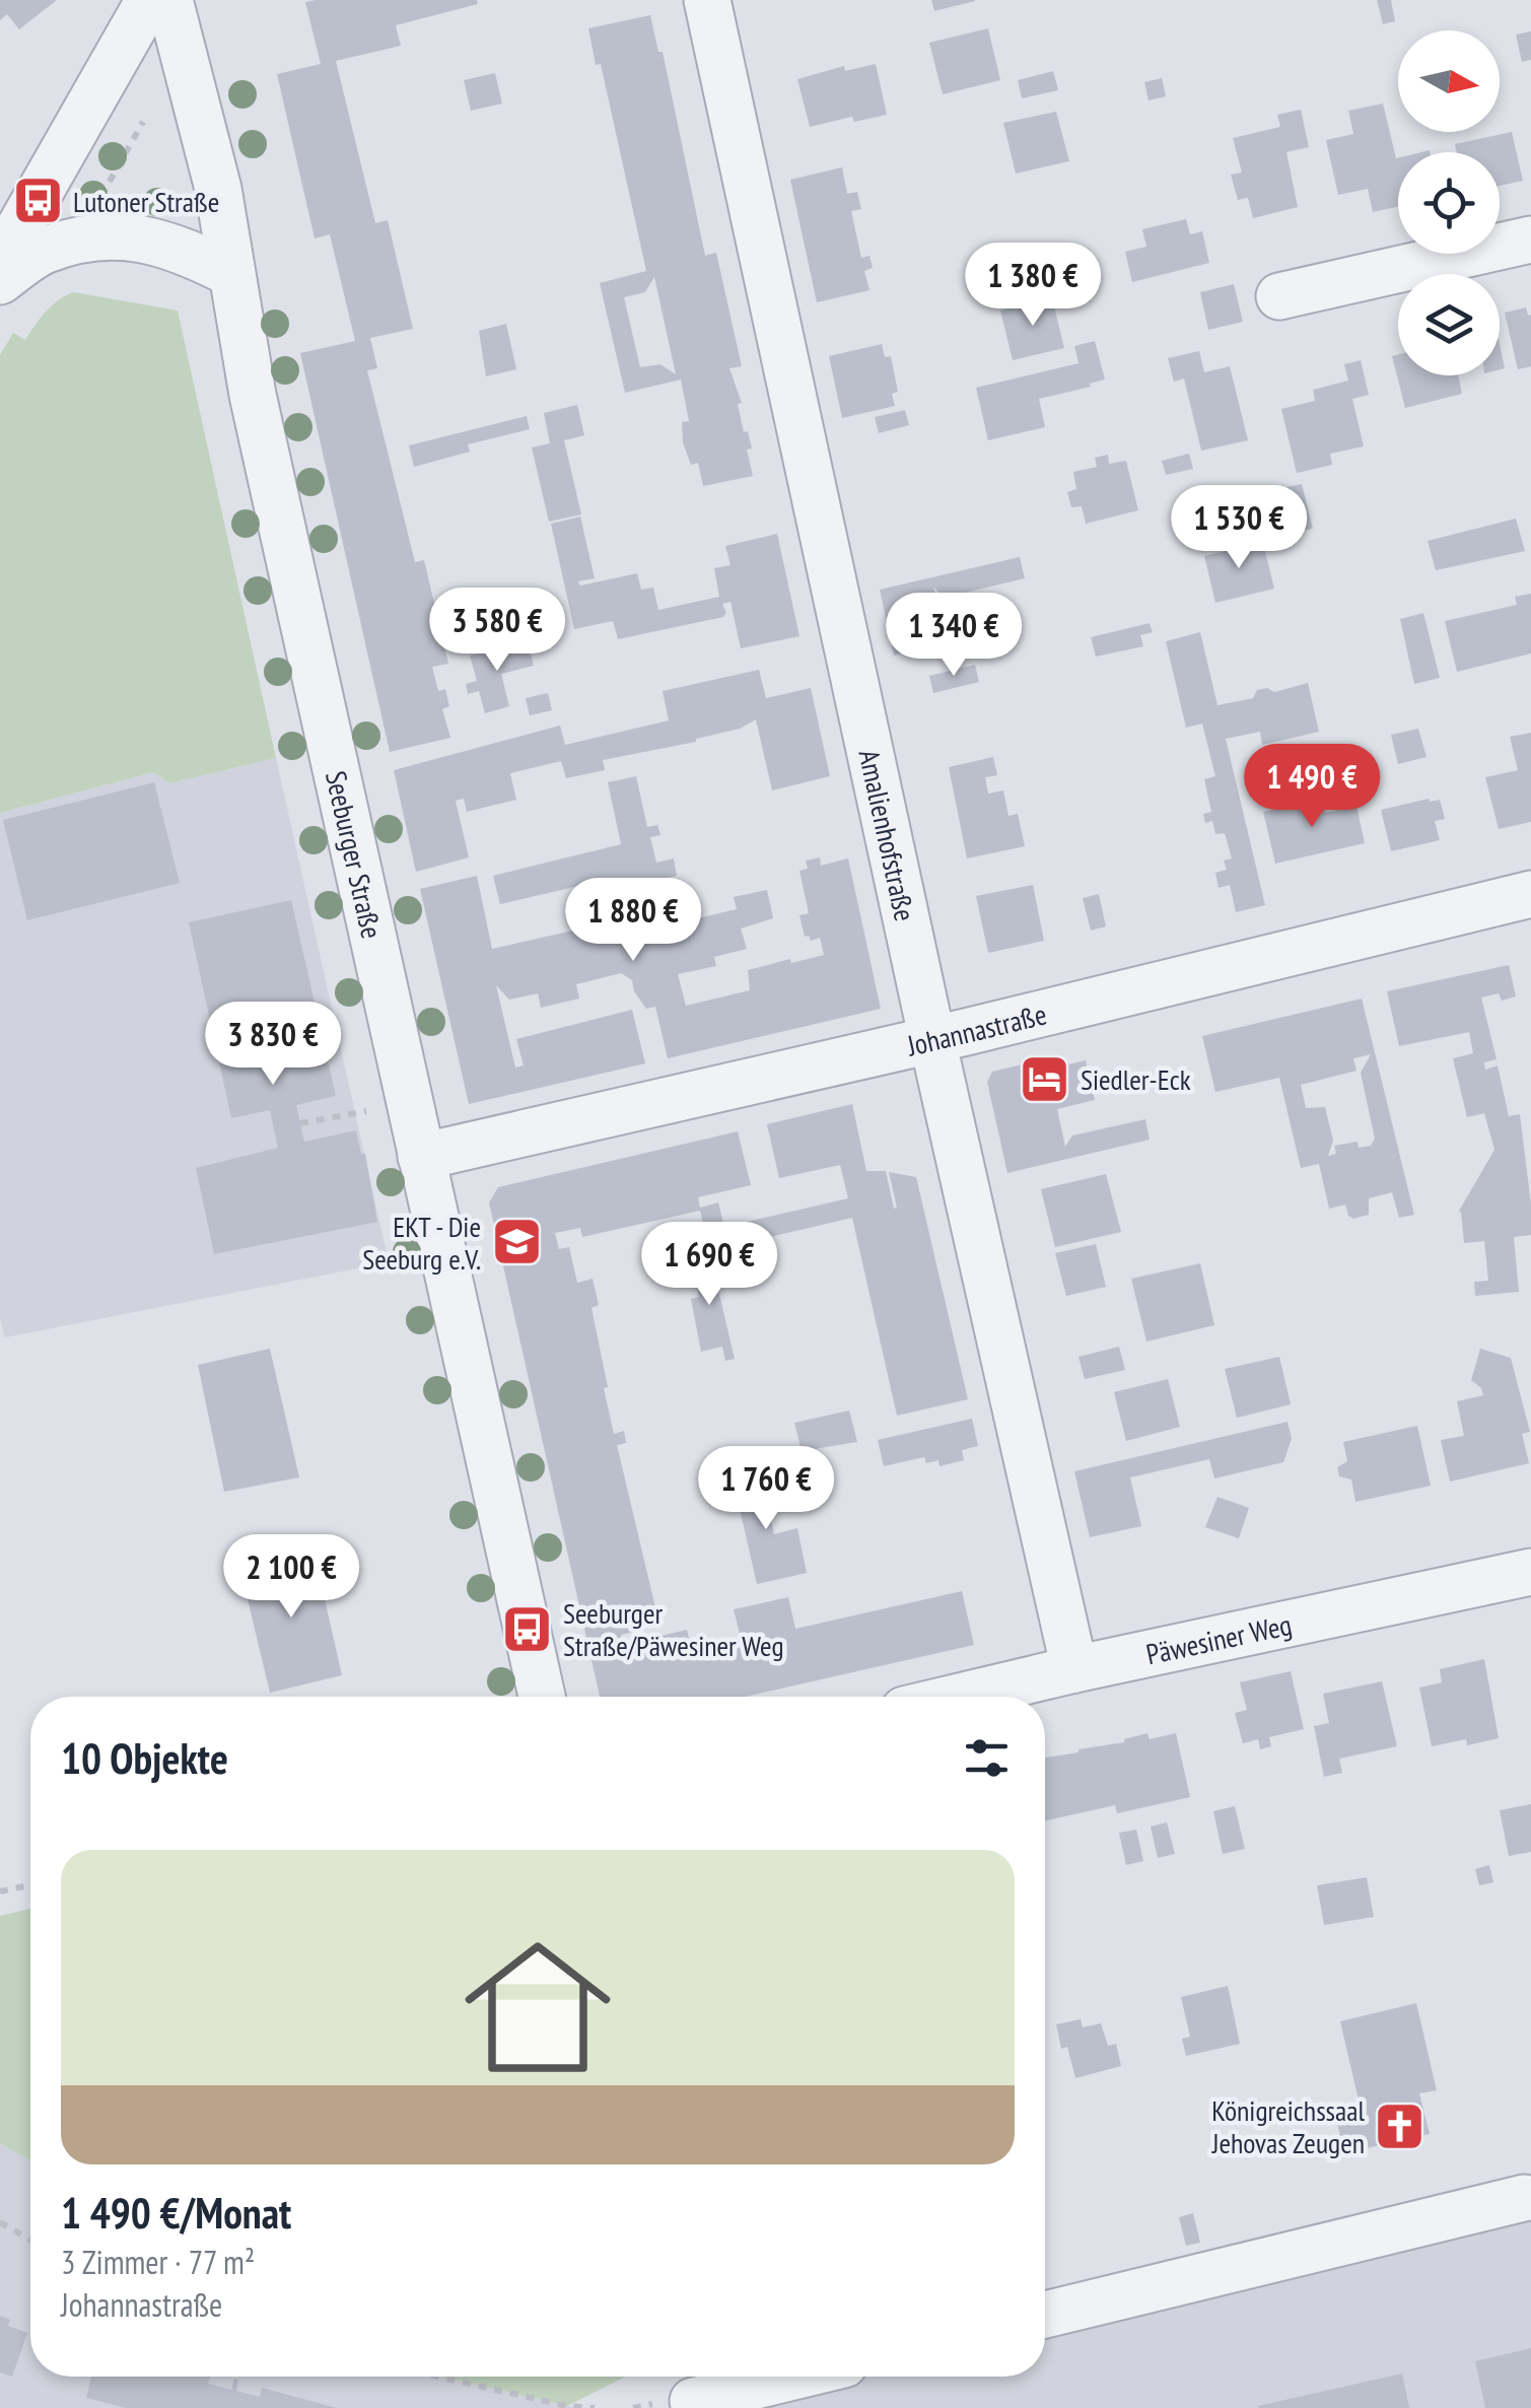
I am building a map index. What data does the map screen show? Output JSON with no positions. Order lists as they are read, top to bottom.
{
  "streets": {
    "street": [
      "Amalienhofstraße",
      "Seeburger Straße",
      "Johannastraße",
      "Päwesiner Weg"
    ]
  },
  "crossings": [
    ["Amalienhofstraße", "Johannastraße"],
    ["Amalienhofstraße", "Päwesiner Weg"],
    ["Seeburger Straße", "Johannastraße"]
  ],
  "places": {
    "bus stop": ["Lutoner Straße", "Seeburger Straße/Päwesiner Weg"],
    "hotel": ["Siedler-Eck"],
    "school or university": ["EKT - Die Seeburg e.V."],
    "church": ["Königreichssaal Jehovas Zeugen"]
  },
  "north": "right",
  "page": {
    "price": [
      "1 380 €",
      "1 530 €",
      "3 580 €",
      "1 340 €",
      "1 490 €",
      "1 880 €",
      "3 830 €",
      "1 690 €",
      "1 760 €",
      "2 100 €"
    ],
    "heading": "10 Objekte",
    "list": [
      {
        "name": "1 490 €/Monat",
        "note": "3 Zimmer · 77 m² · Johannastraße"
      }
    ]
  }
}
